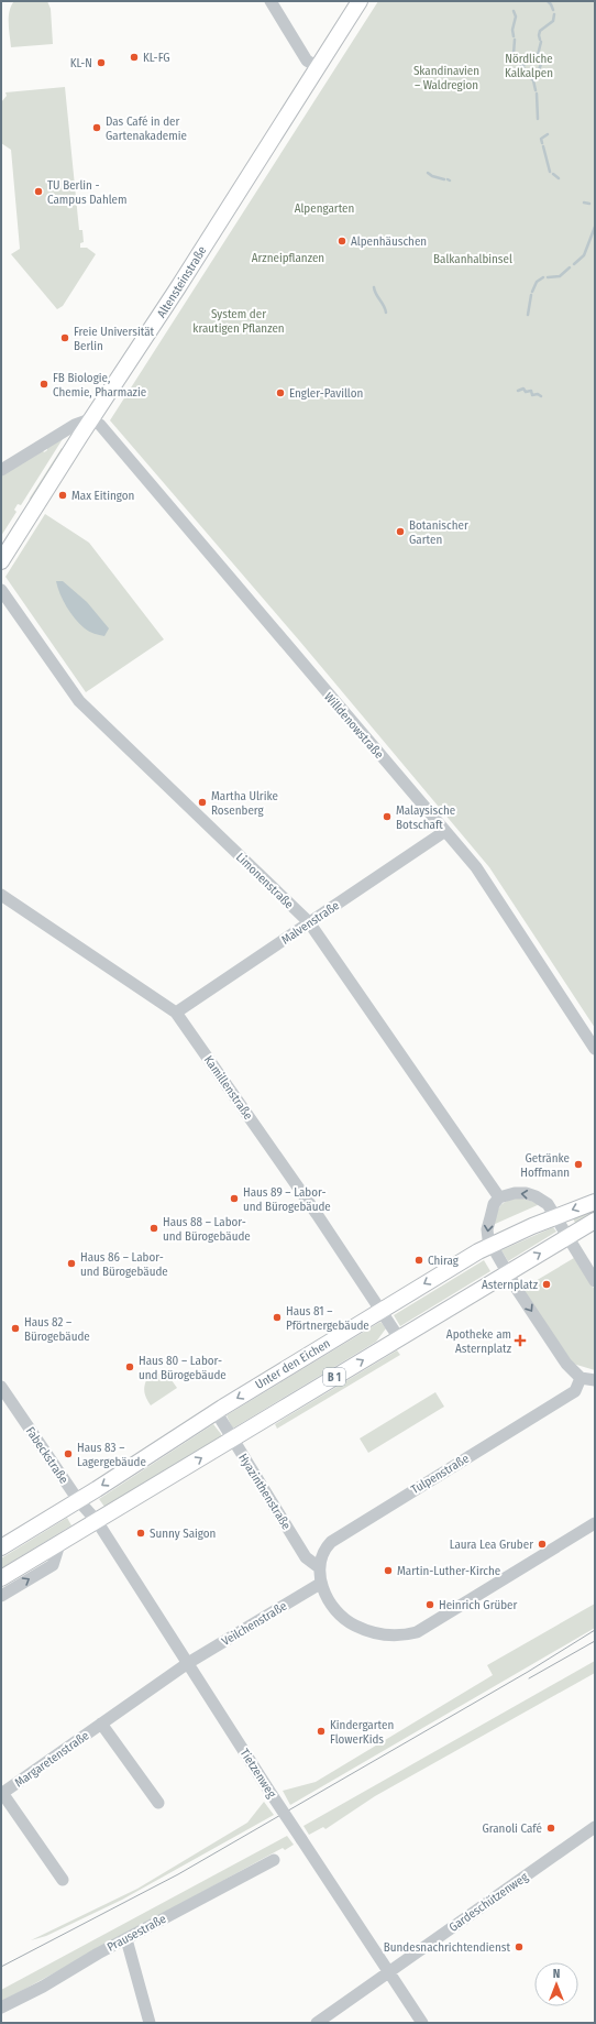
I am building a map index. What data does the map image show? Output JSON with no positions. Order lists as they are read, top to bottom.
{
  "streets": {
    "main road": ["Altensteinstraße", "Unter den Eichen", "B 1"],
    "street": [
      "Willdenowstraße",
      "Limonenstraße",
      "Malvenstraße",
      "Kamillenstraße",
      "Fabeckstraße",
      "Tulpenstraße",
      "Hyazinthenstraße",
      "Veilchenstraße",
      "Margaretenstraße",
      "Tietzenweg",
      "Gardeschützenweg",
      "Prausestraße"
    ]
  },
  "crossings": [
    ["Altensteinstraße", "Willdenowstraße"],
    ["Willdenowstraße", "Malvenstraße"],
    ["Limonenstraße", "Malvenstraße"],
    ["Malvenstraße", "Kamillenstraße"],
    ["Kamillenstraße", "Unter den Eichen"],
    ["Kamillenstraße", "B 1"],
    ["Unter den Eichen", "Fabeckstraße"],
    ["Unter den Eichen", "Hyazinthenstraße"],
    ["B 1", "Fabeckstraße"],
    ["B 1", "Hyazinthenstraße"],
    ["B 1", "Tietzenweg"],
    ["Fabeckstraße", "Tietzenweg"],
    ["Tulpenstraße", "Hyazinthenstraße"],
    ["Tulpenstraße", "Veilchenstraße"],
    ["Veilchenstraße", "Margaretenstraße"],
    ["Veilchenstraße", "Tietzenweg"],
    ["Margaretenstraße", "Tietzenweg"],
    ["Tietzenweg", "Gardeschützenweg"]
  ],
  "parks": [
    "Nördliche Kalkalpen",
    "Skandinavien – Waldregion",
    "Alpengarten",
    "Arzneipflanzen",
    "Balkanhalbinsel",
    "System der krautigen Pflanzen"
  ],
  "places": {
    "other": [
      "KL-FG",
      "KL-N",
      "Das Café in der Gartenakademie",
      "TU Berlin - Campus Dahlem",
      "Alpenhäuschen",
      "Freie Universität Berlin",
      "FB Biologie, Chemie, Pharmazie",
      "Engler-Pavillon",
      "Max Eitingon",
      "Botanischer Garten",
      "Martha Ulrike Rosenberg",
      "Malaysische Botschaft",
      "Getränke Hoffmann",
      "Haus 89 – Labor- und Bürogebäude",
      "Haus 88 – Labor- und Bürogebäude",
      "Chirag",
      "Haus 86 – Labor- und Bürogebäude",
      "Asternplatz",
      "Haus 81 – Pförtnergebäude",
      "Haus 82 – Bürogebäude",
      "Haus 80 – Labor- und Bürogebäude",
      "Haus 83 – Lagergebäude",
      "Sunny Saigon",
      "Laura Lea Gruber",
      "Martin-Luther-Kirche",
      "Heinrich Grüber",
      "Kindergarten FlowerKids",
      "Granoli Café",
      "Bundesnachrichtendienst"
    ],
    "health": ["Apotheke am Asternplatz"]
  },
  "north": "top"
}
